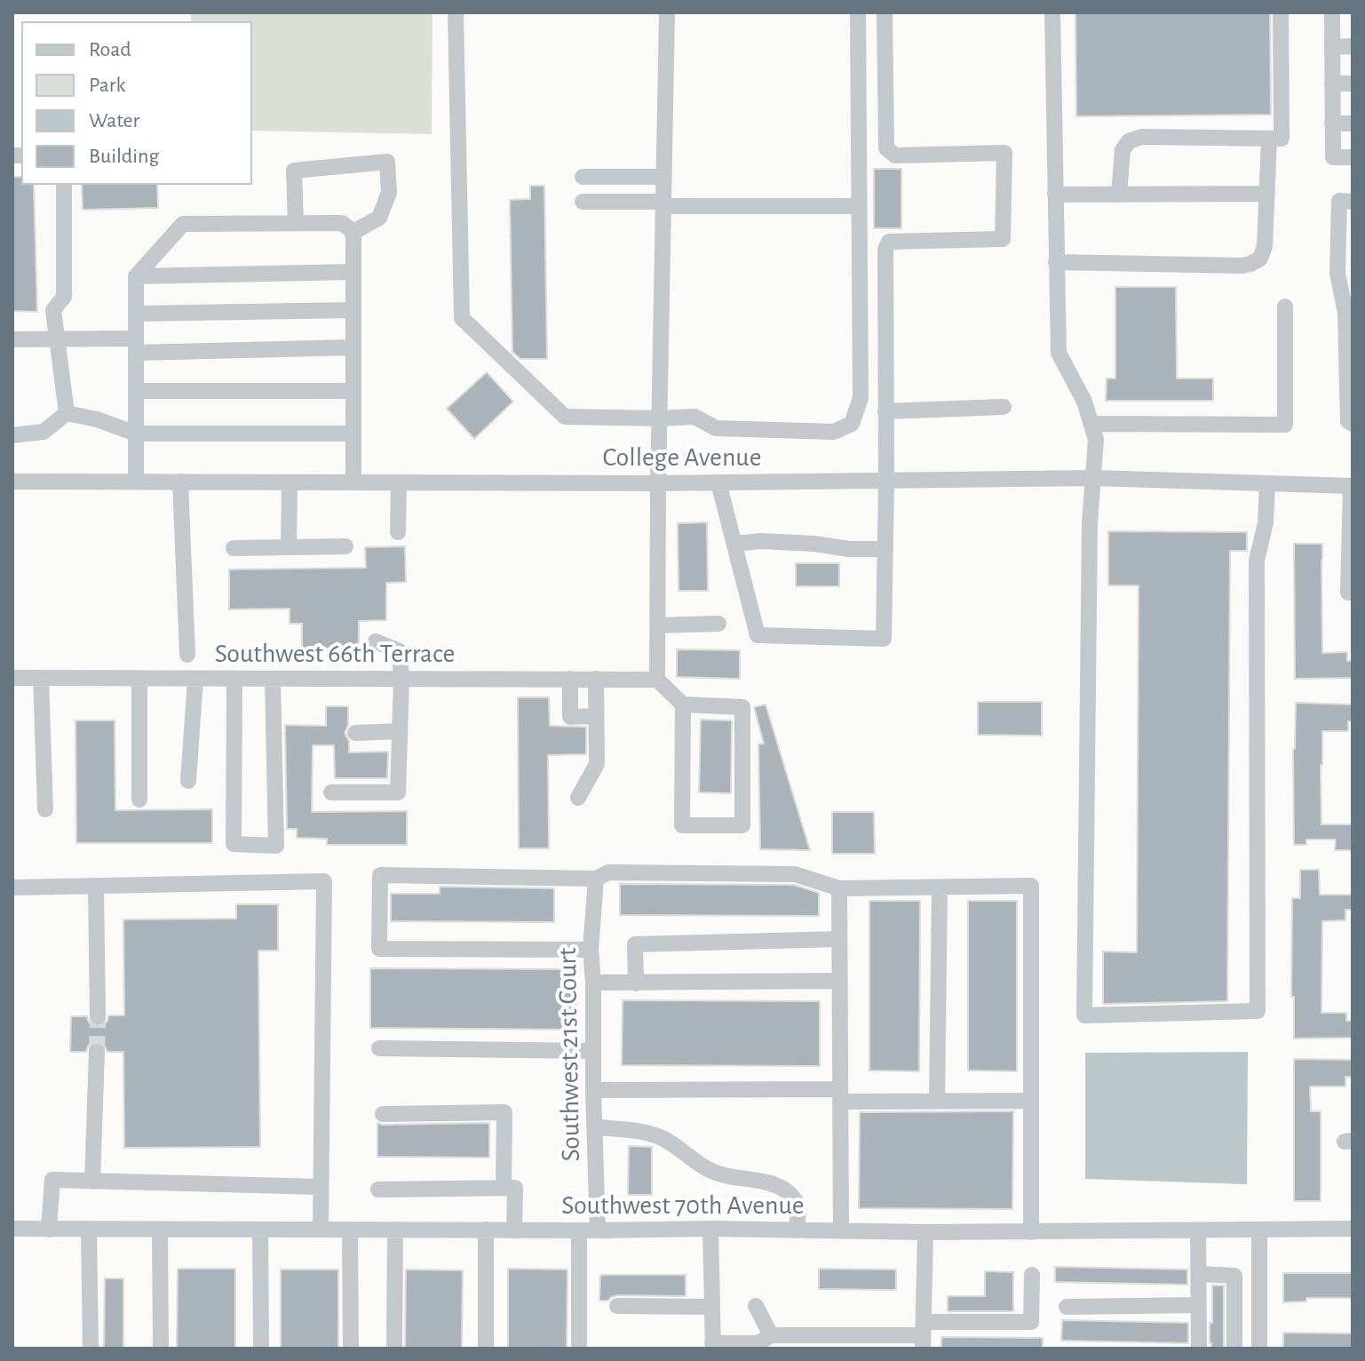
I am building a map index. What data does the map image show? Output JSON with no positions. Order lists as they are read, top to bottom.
{
  "streets": {
    "street": [
      "College Avenue",
      "Southwest 66th Terrace",
      "Southwest 21st Court",
      "Southwest 70th Avenue"
    ]
  },
  "crossings": [
    ["Southwest 21st Court", "Southwest 70th Avenue"]
  ],
  "legend": [
    "Road",
    "Park",
    "Water",
    "Building"
  ]
}
